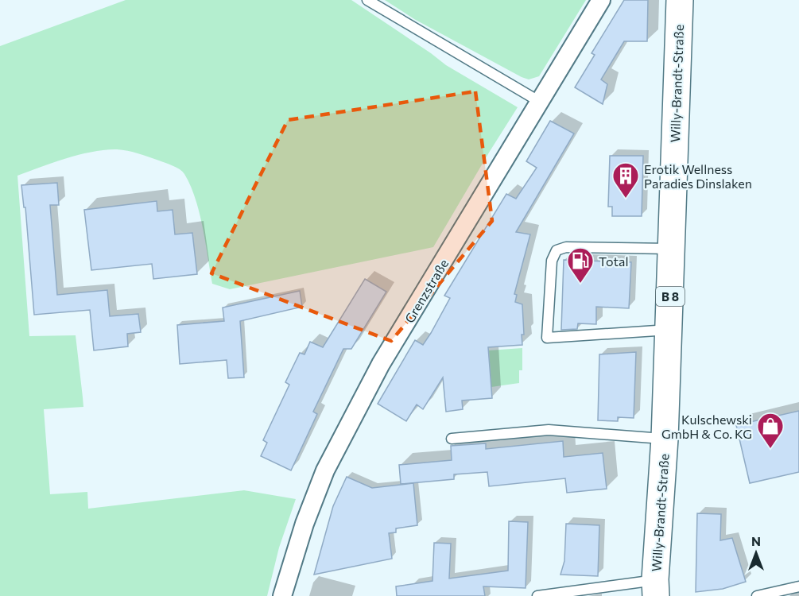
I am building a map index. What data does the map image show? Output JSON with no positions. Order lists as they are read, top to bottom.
{
  "streets": {
    "main road": ["Willy-Brandt-Straße", "B 8"],
    "street": ["Grenzstraße"]
  },
  "places": {
    "building": ["Erotik Wellness Paradies Dinslaken"],
    "fuel station": ["Total"],
    "shop": ["Kulschewski GmbH & Co. KG"]
  },
  "north": "top"
}
